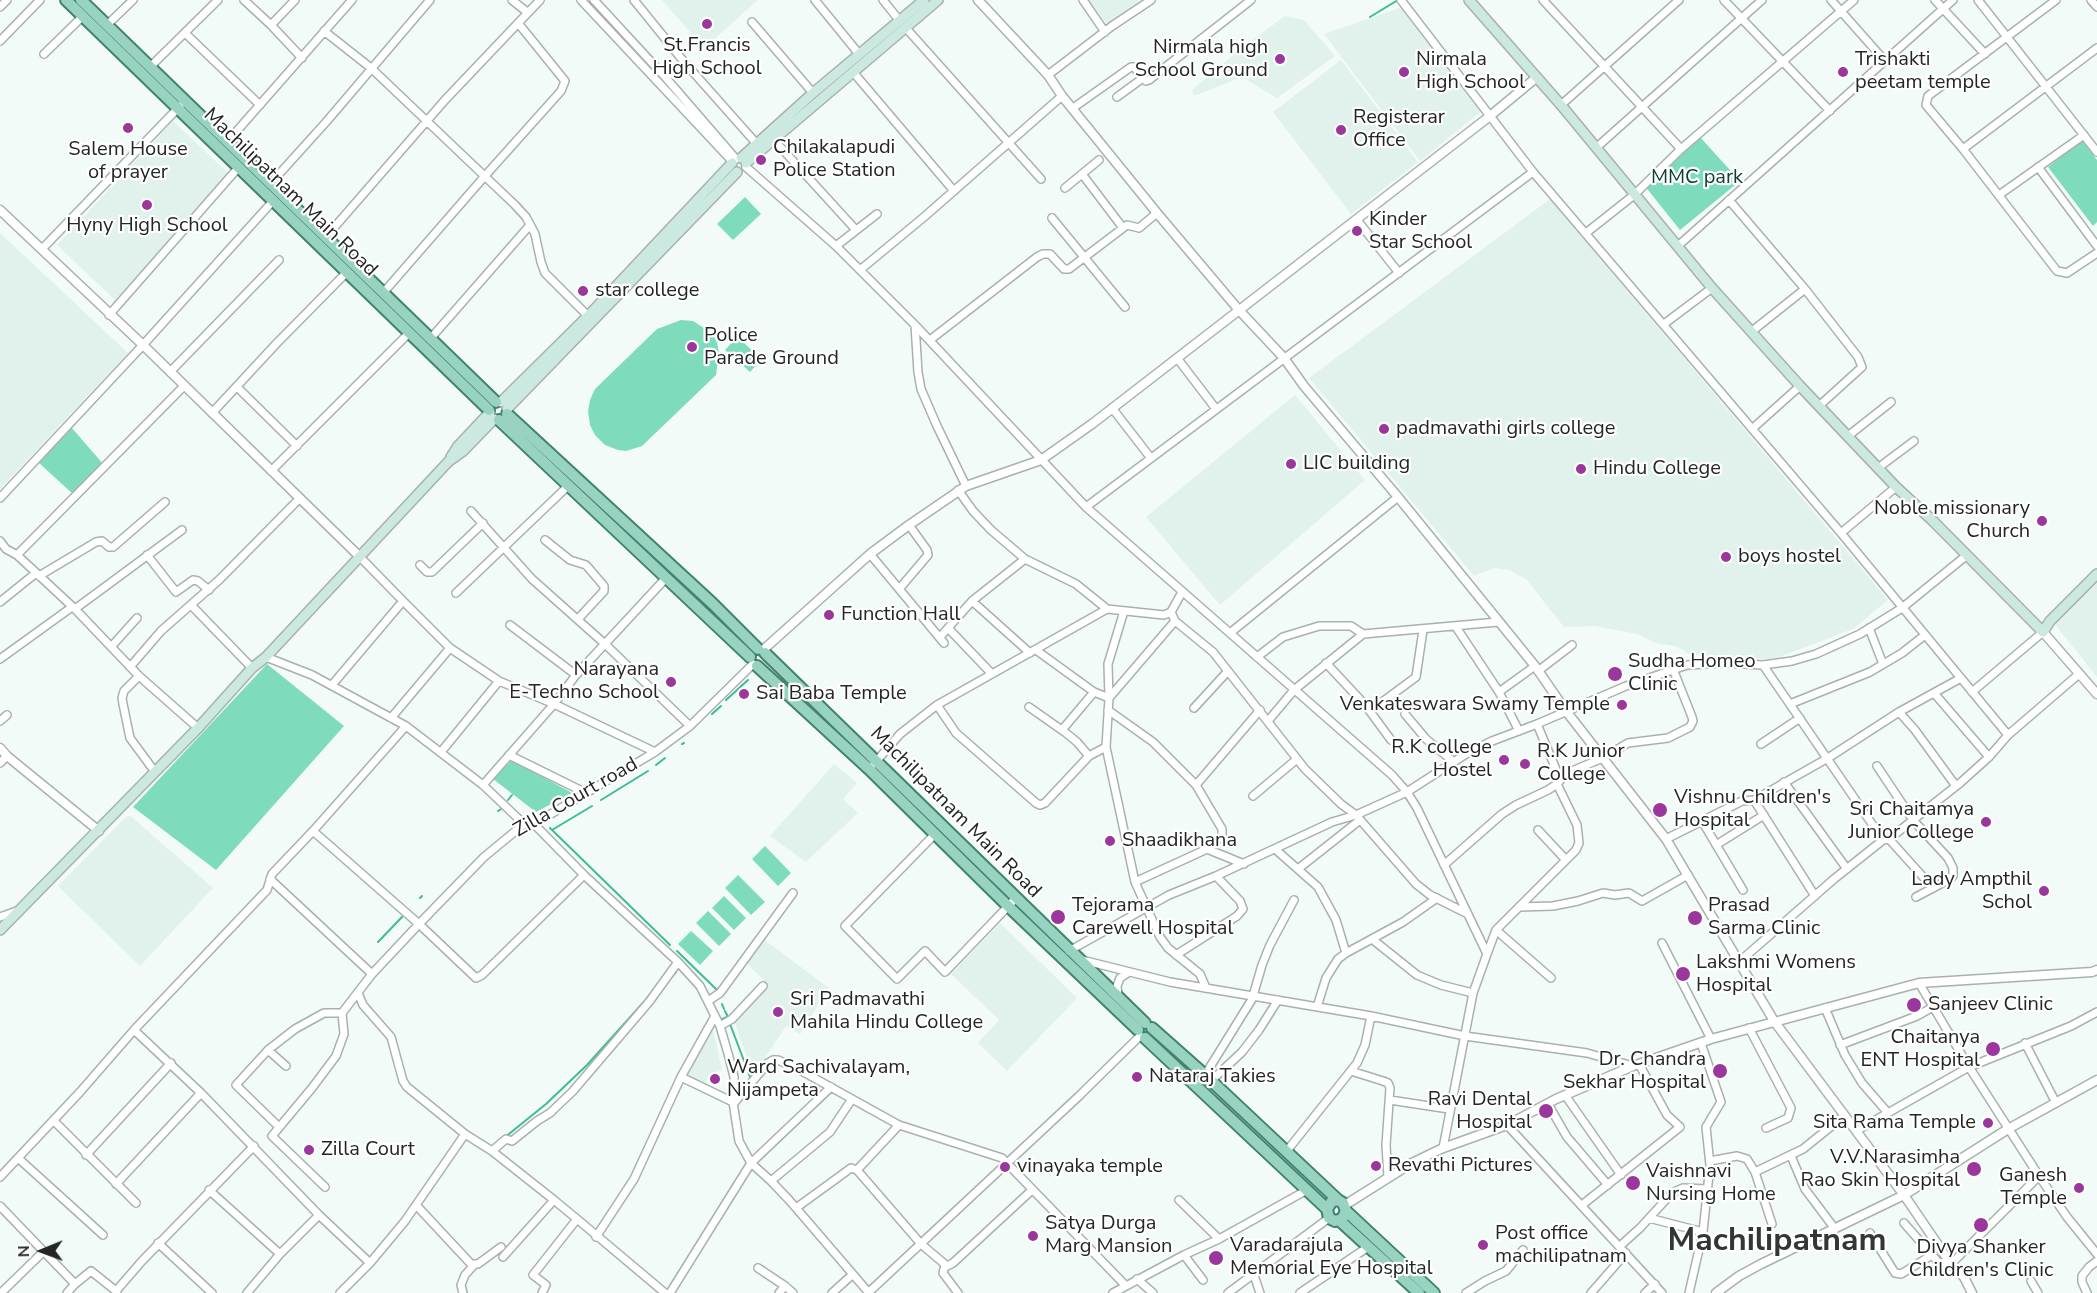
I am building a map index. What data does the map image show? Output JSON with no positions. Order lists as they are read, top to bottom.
{
  "streets": {
    "main road": ["Machilipatnam Main Road"],
    "street": ["Zilla Court road"]
  },
  "crossings": [
    ["Machilipatnam Main Road", "Zilla Court road"]
  ],
  "districts": ["Machilipatnam"],
  "parks": ["MMC park"],
  "places": [
    "St.Francis High School",
    "Nirmala high School Ground",
    "Nirmala High School",
    "Trishakti peetam temple",
    "Salem House of prayer",
    "Registerar Office",
    "Chilakalapudi Police Station",
    "Hyny High School",
    "Kinder Star School",
    "star college",
    "Police Parade Ground",
    "padmavathi girls college",
    "LIC building",
    "Hindu College",
    "Noble missionary Church",
    "boys hostel",
    "Function Hall",
    "Sudha Homeo Clinic",
    "Narayana E-Techno School",
    "Sai Baba Temple",
    "Venkateswara Swamy Temple",
    "R.K college Hostel",
    "R.K Junior College",
    "Vishnu Children's Hospital",
    "Sri Chaitamya Junior College",
    "Shaadikhana",
    "Lady Ampthil Schol",
    "Tejorama Carewell Hospital",
    "Prasad Sarma Clinic",
    "Lakshmi Womens Hospital",
    "Sanjeev Clinic",
    "Sri Padmavathi Mahila Hindu College",
    "Chaitanya ENT Hospital",
    "Dr. Chandra Sekhar Hospital",
    "Nataraj Takies",
    "Ward Sachivalayam, Nijampeta",
    "Ravi Dental Hospital",
    "Sita Rama Temple",
    "Zilla Court",
    "Revathi Pictures",
    "vinayaka temple",
    "V.V.Narasimha Rao Skin Hospital",
    "Vaishnavi Nursing Home",
    "Ganesh Temple",
    "Divya Shanker Children's Clinic",
    "Satya Durga Marg Mansion",
    "Post office machilipatnam",
    "Varadarajula Memorial Eye Hospital"
  ],
  "north": "left"
}
